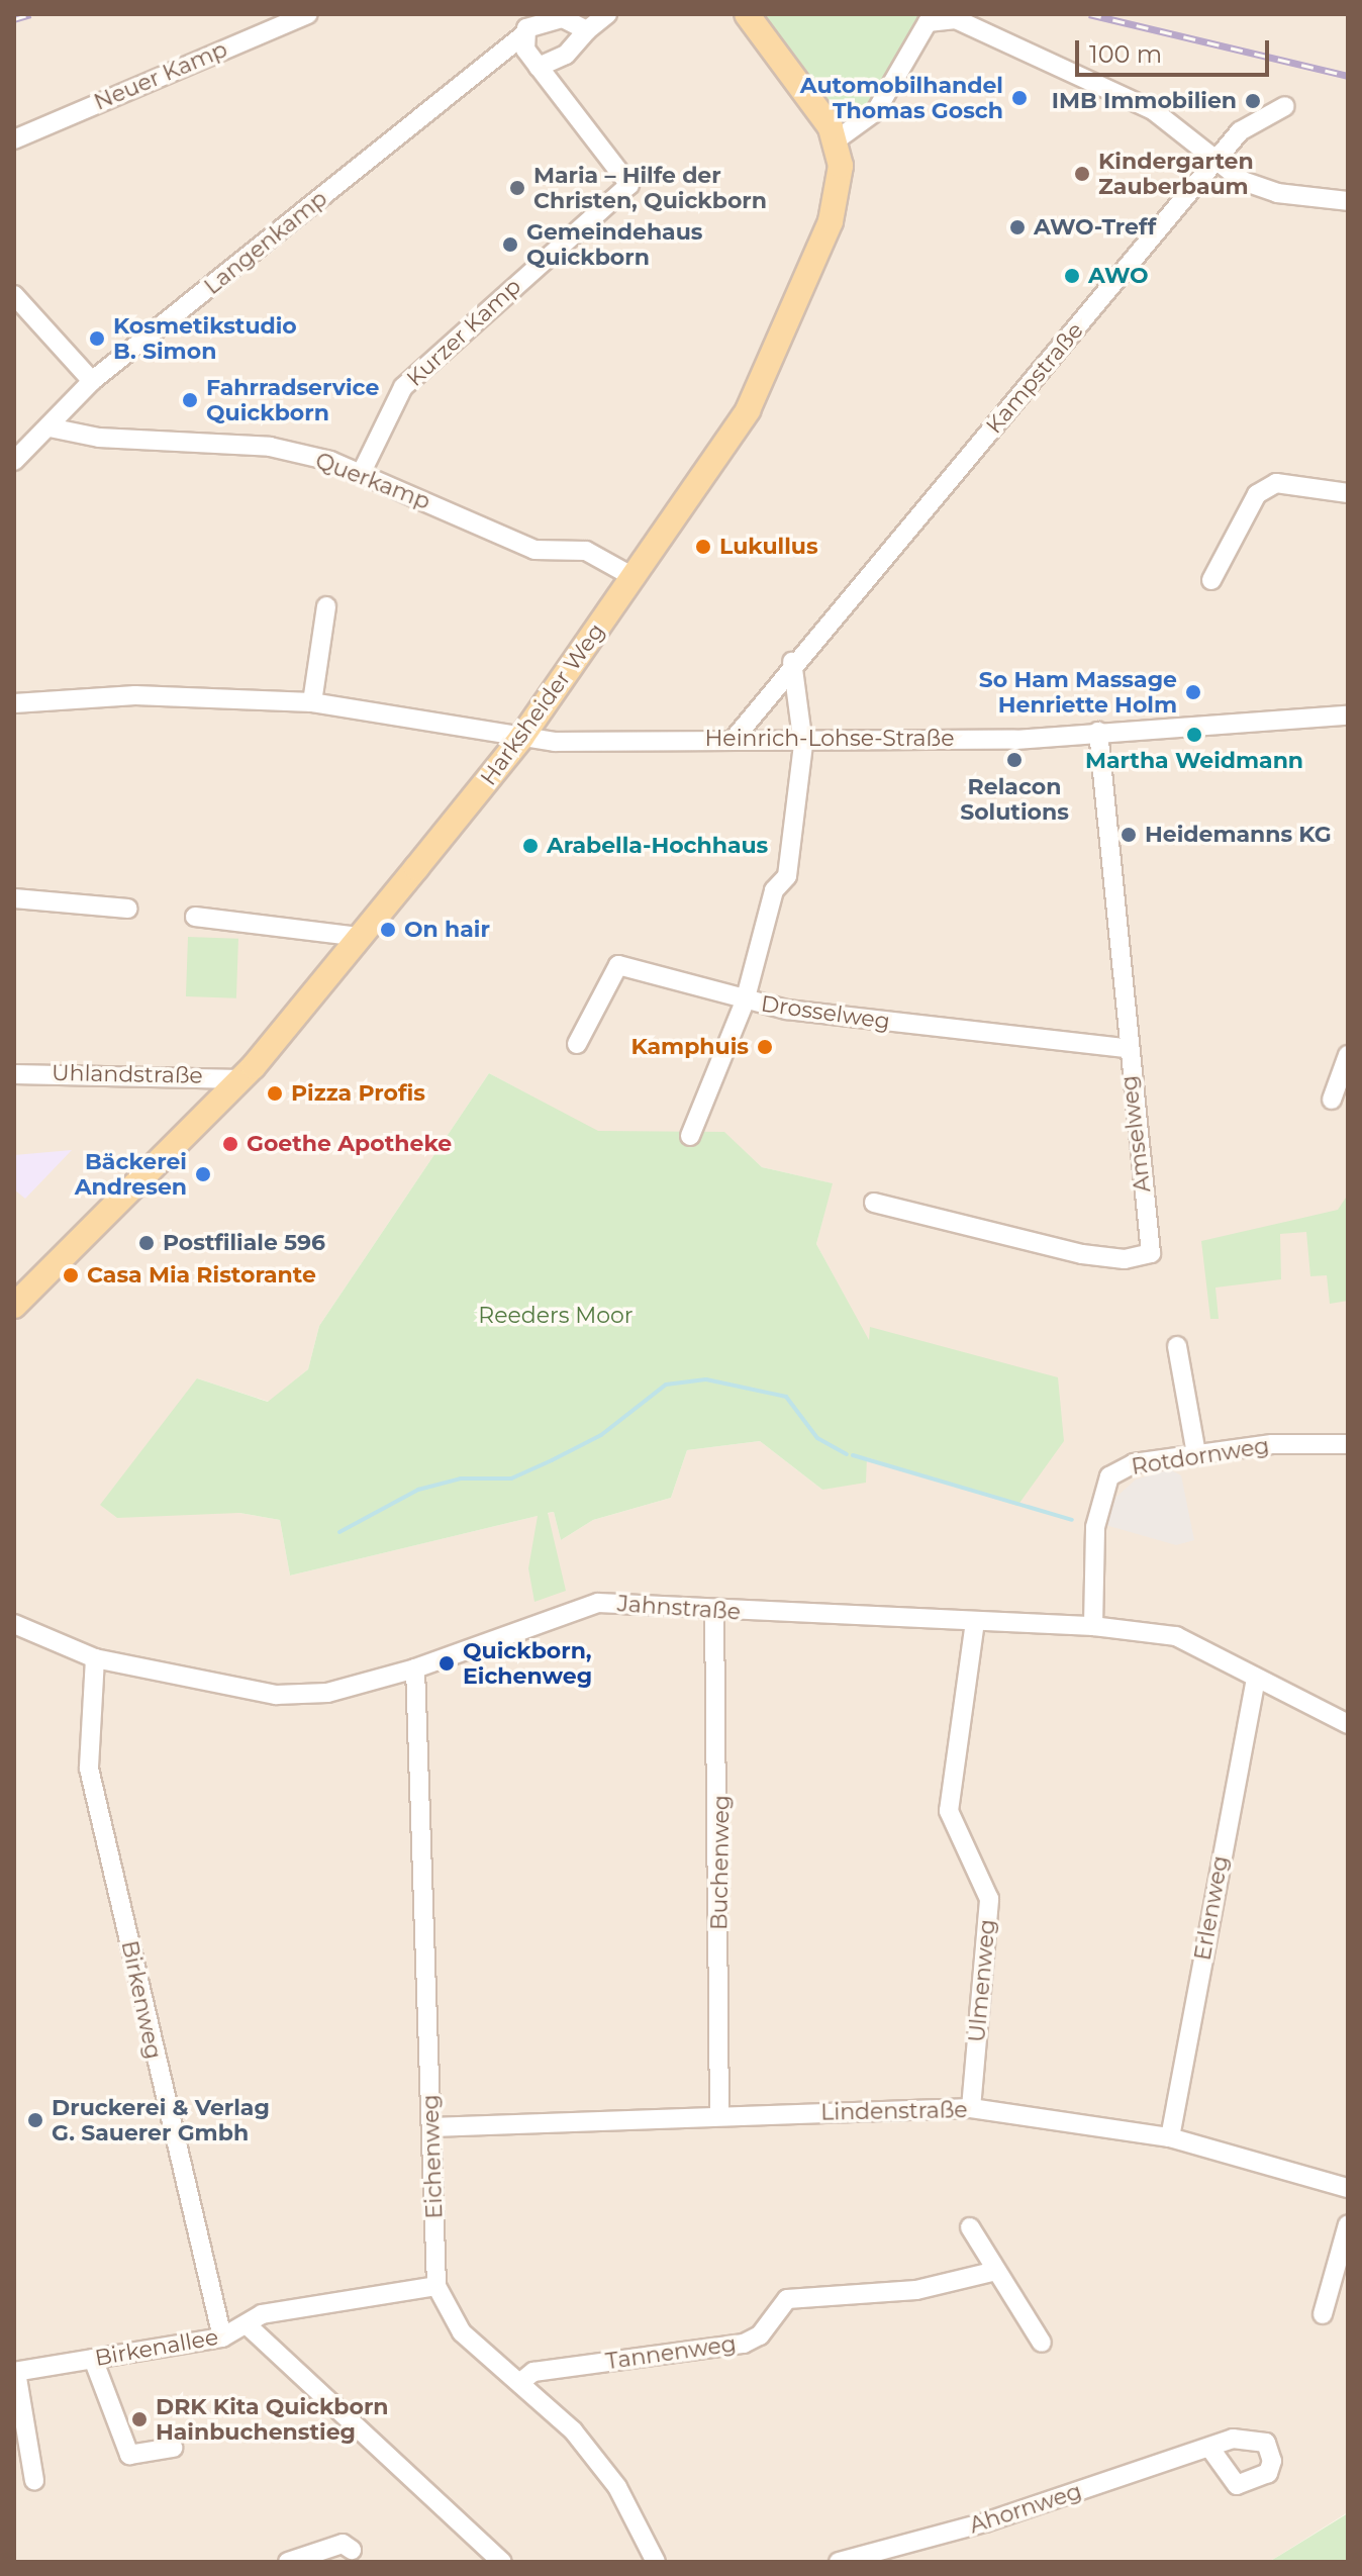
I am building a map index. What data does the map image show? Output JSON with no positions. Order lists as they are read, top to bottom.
{
  "streets": {
    "main road": ["Harksheider Weg"],
    "street": [
      "Neuer Kamp",
      "Langenkamp",
      "Kurzer Kamp",
      "Kampstraße",
      "Querkamp",
      "Heinrich-Lohse-Straße",
      "Drosselweg",
      "Uhlandstraße",
      "Amselweg",
      "Rotdornweg",
      "Jahnstraße",
      "Buchenweg",
      "Erlenweg",
      "Ulmenweg",
      "Birkenweg",
      "Lindenstraße",
      "Eichenweg",
      "Birkenallee",
      "Tannenweg",
      "Ahornweg"
    ]
  },
  "crossings": [
    ["Langenkamp", "Querkamp"],
    ["Kurzer Kamp", "Querkamp"],
    ["Kampstraße", "Heinrich-Lohse-Straße"],
    ["Querkamp", "Harksheider Weg"],
    ["Harksheider Weg", "Heinrich-Lohse-Straße"],
    ["Harksheider Weg", "Uhlandstraße"],
    ["Heinrich-Lohse-Straße", "Amselweg"],
    ["Drosselweg", "Amselweg"],
    ["Rotdornweg", "Jahnstraße"],
    ["Jahnstraße", "Buchenweg"],
    ["Jahnstraße", "Erlenweg"],
    ["Jahnstraße", "Ulmenweg"],
    ["Jahnstraße", "Birkenweg"],
    ["Jahnstraße", "Eichenweg"],
    ["Buchenweg", "Lindenstraße"],
    ["Erlenweg", "Lindenstraße"],
    ["Ulmenweg", "Lindenstraße"],
    ["Birkenweg", "Birkenallee"],
    ["Lindenstraße", "Eichenweg"],
    ["Eichenweg", "Birkenallee"],
    ["Eichenweg", "Tannenweg"]
  ],
  "parks": ["Reeders Moor"],
  "places": [
    "Automobilhandel Thomas Gosch",
    "IMB Immobilien",
    "Kindergarten Zauberbaum",
    "Maria – Hilfe der Christen, Quickborn",
    "AWO-Treff",
    "Gemeindehaus Quickborn",
    "AWO",
    "Kosmetikstudio B. Simon",
    "Fahrradservice Quickborn",
    "Lukullus",
    "So Ham Massage Henriette Holm",
    "Martha Weidmann",
    "Relacon Solutions",
    "Heidemanns KG",
    "Arabella-Hochhaus",
    "On hair",
    "Kamphuis",
    "Pizza Profis",
    "Goethe Apotheke",
    "Bäckerei Andresen",
    "Postfiliale 596",
    "Casa Mia Ristorante",
    "Quickborn, Eichenweg",
    "Druckerei & Verlag G. Sauerer Gmbh",
    "DRK Kita Quickborn Hainbuchenstieg"
  ],
  "scale_bar": "100 m"
}
